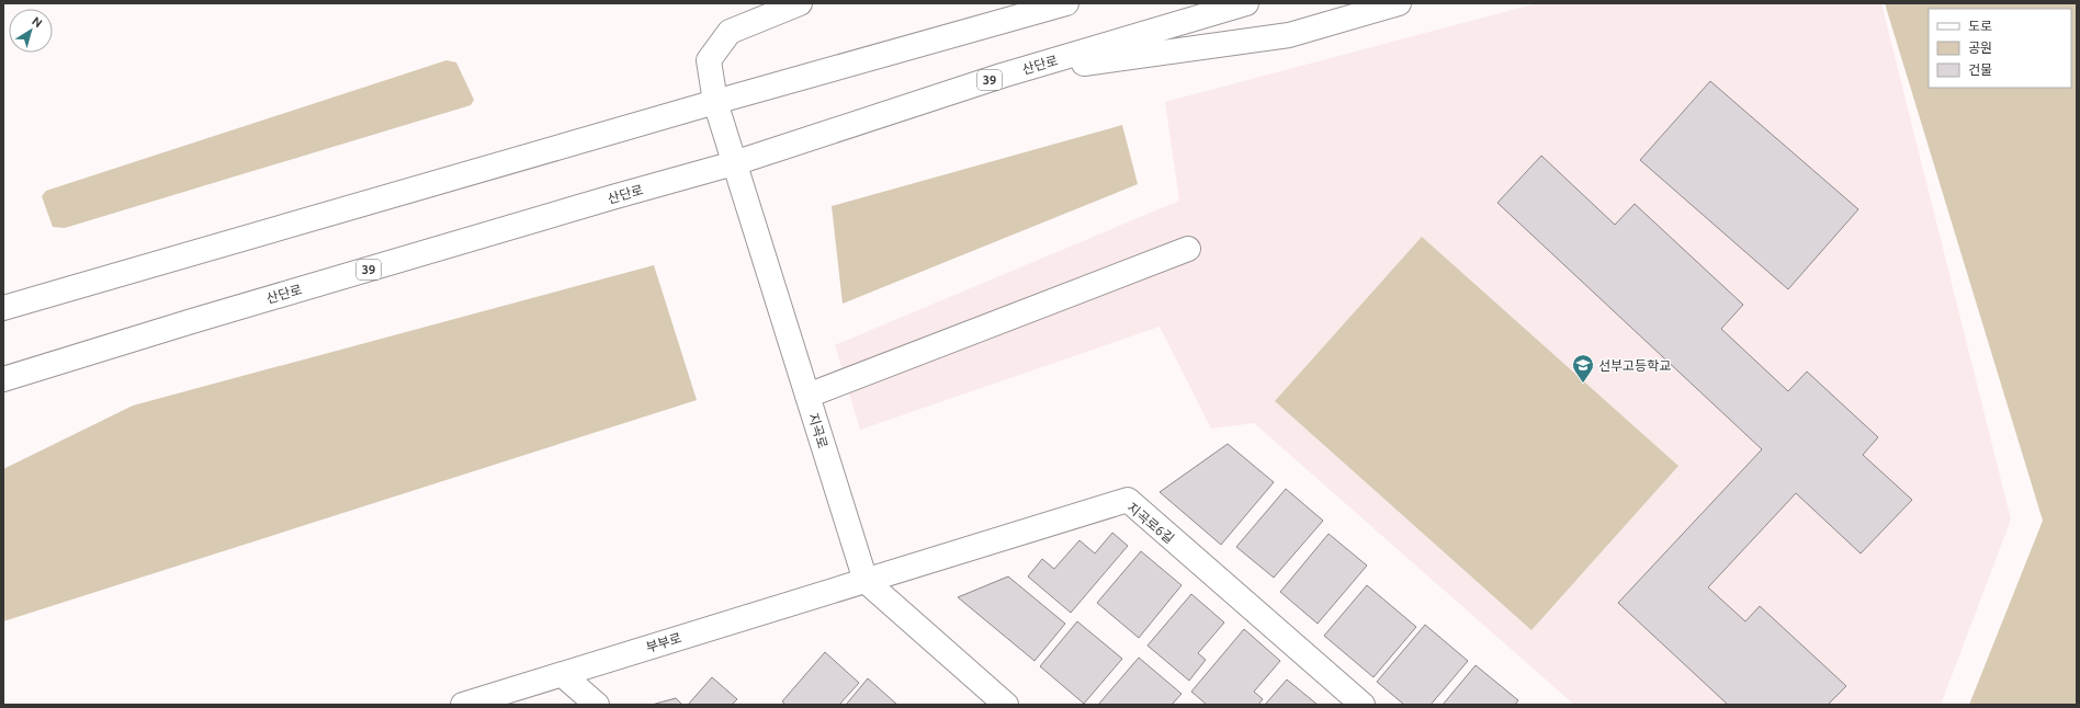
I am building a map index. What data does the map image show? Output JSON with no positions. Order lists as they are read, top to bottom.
{
  "streets": {
    "main road": [
      "산단로",
      "39",
      "지곡로",
      "지곡로6길",
      "부부로"
    ]
  },
  "crossings": [
    ["산단로", "지곡로"],
    ["지곡로", "지곡로6길"],
    ["지곡로", "부부로"],
    ["지곡로6길", "부부로"]
  ],
  "places": {
    "school or university": ["선부고등학교"]
  },
  "legend": ["도로", "공원", "건물"],
  "north": "top right"
}
